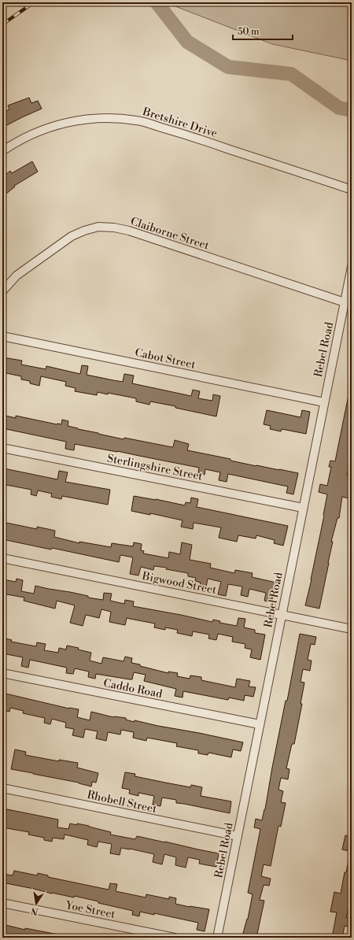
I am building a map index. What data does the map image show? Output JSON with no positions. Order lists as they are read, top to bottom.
{
  "streets": {
    "street": [
      "Bretshire Drive",
      "Claiborne Street",
      "Rebel Road",
      "Cabot Street",
      "Sterlingshire Street",
      "Bigwood Street",
      "Caddo Road",
      "Rhobell Street",
      "Yoe Street"
    ]
  },
  "crossings": [
    ["Claiborne Street", "Rebel Road"],
    ["Rebel Road", "Cabot Street"],
    ["Rebel Road", "Sterlingshire Street"],
    ["Rebel Road", "Bigwood Street"],
    ["Rebel Road", "Caddo Road"],
    ["Rebel Road", "Rhobell Street"]
  ],
  "scale_bar": "50 m",
  "north": "bottom"
}
